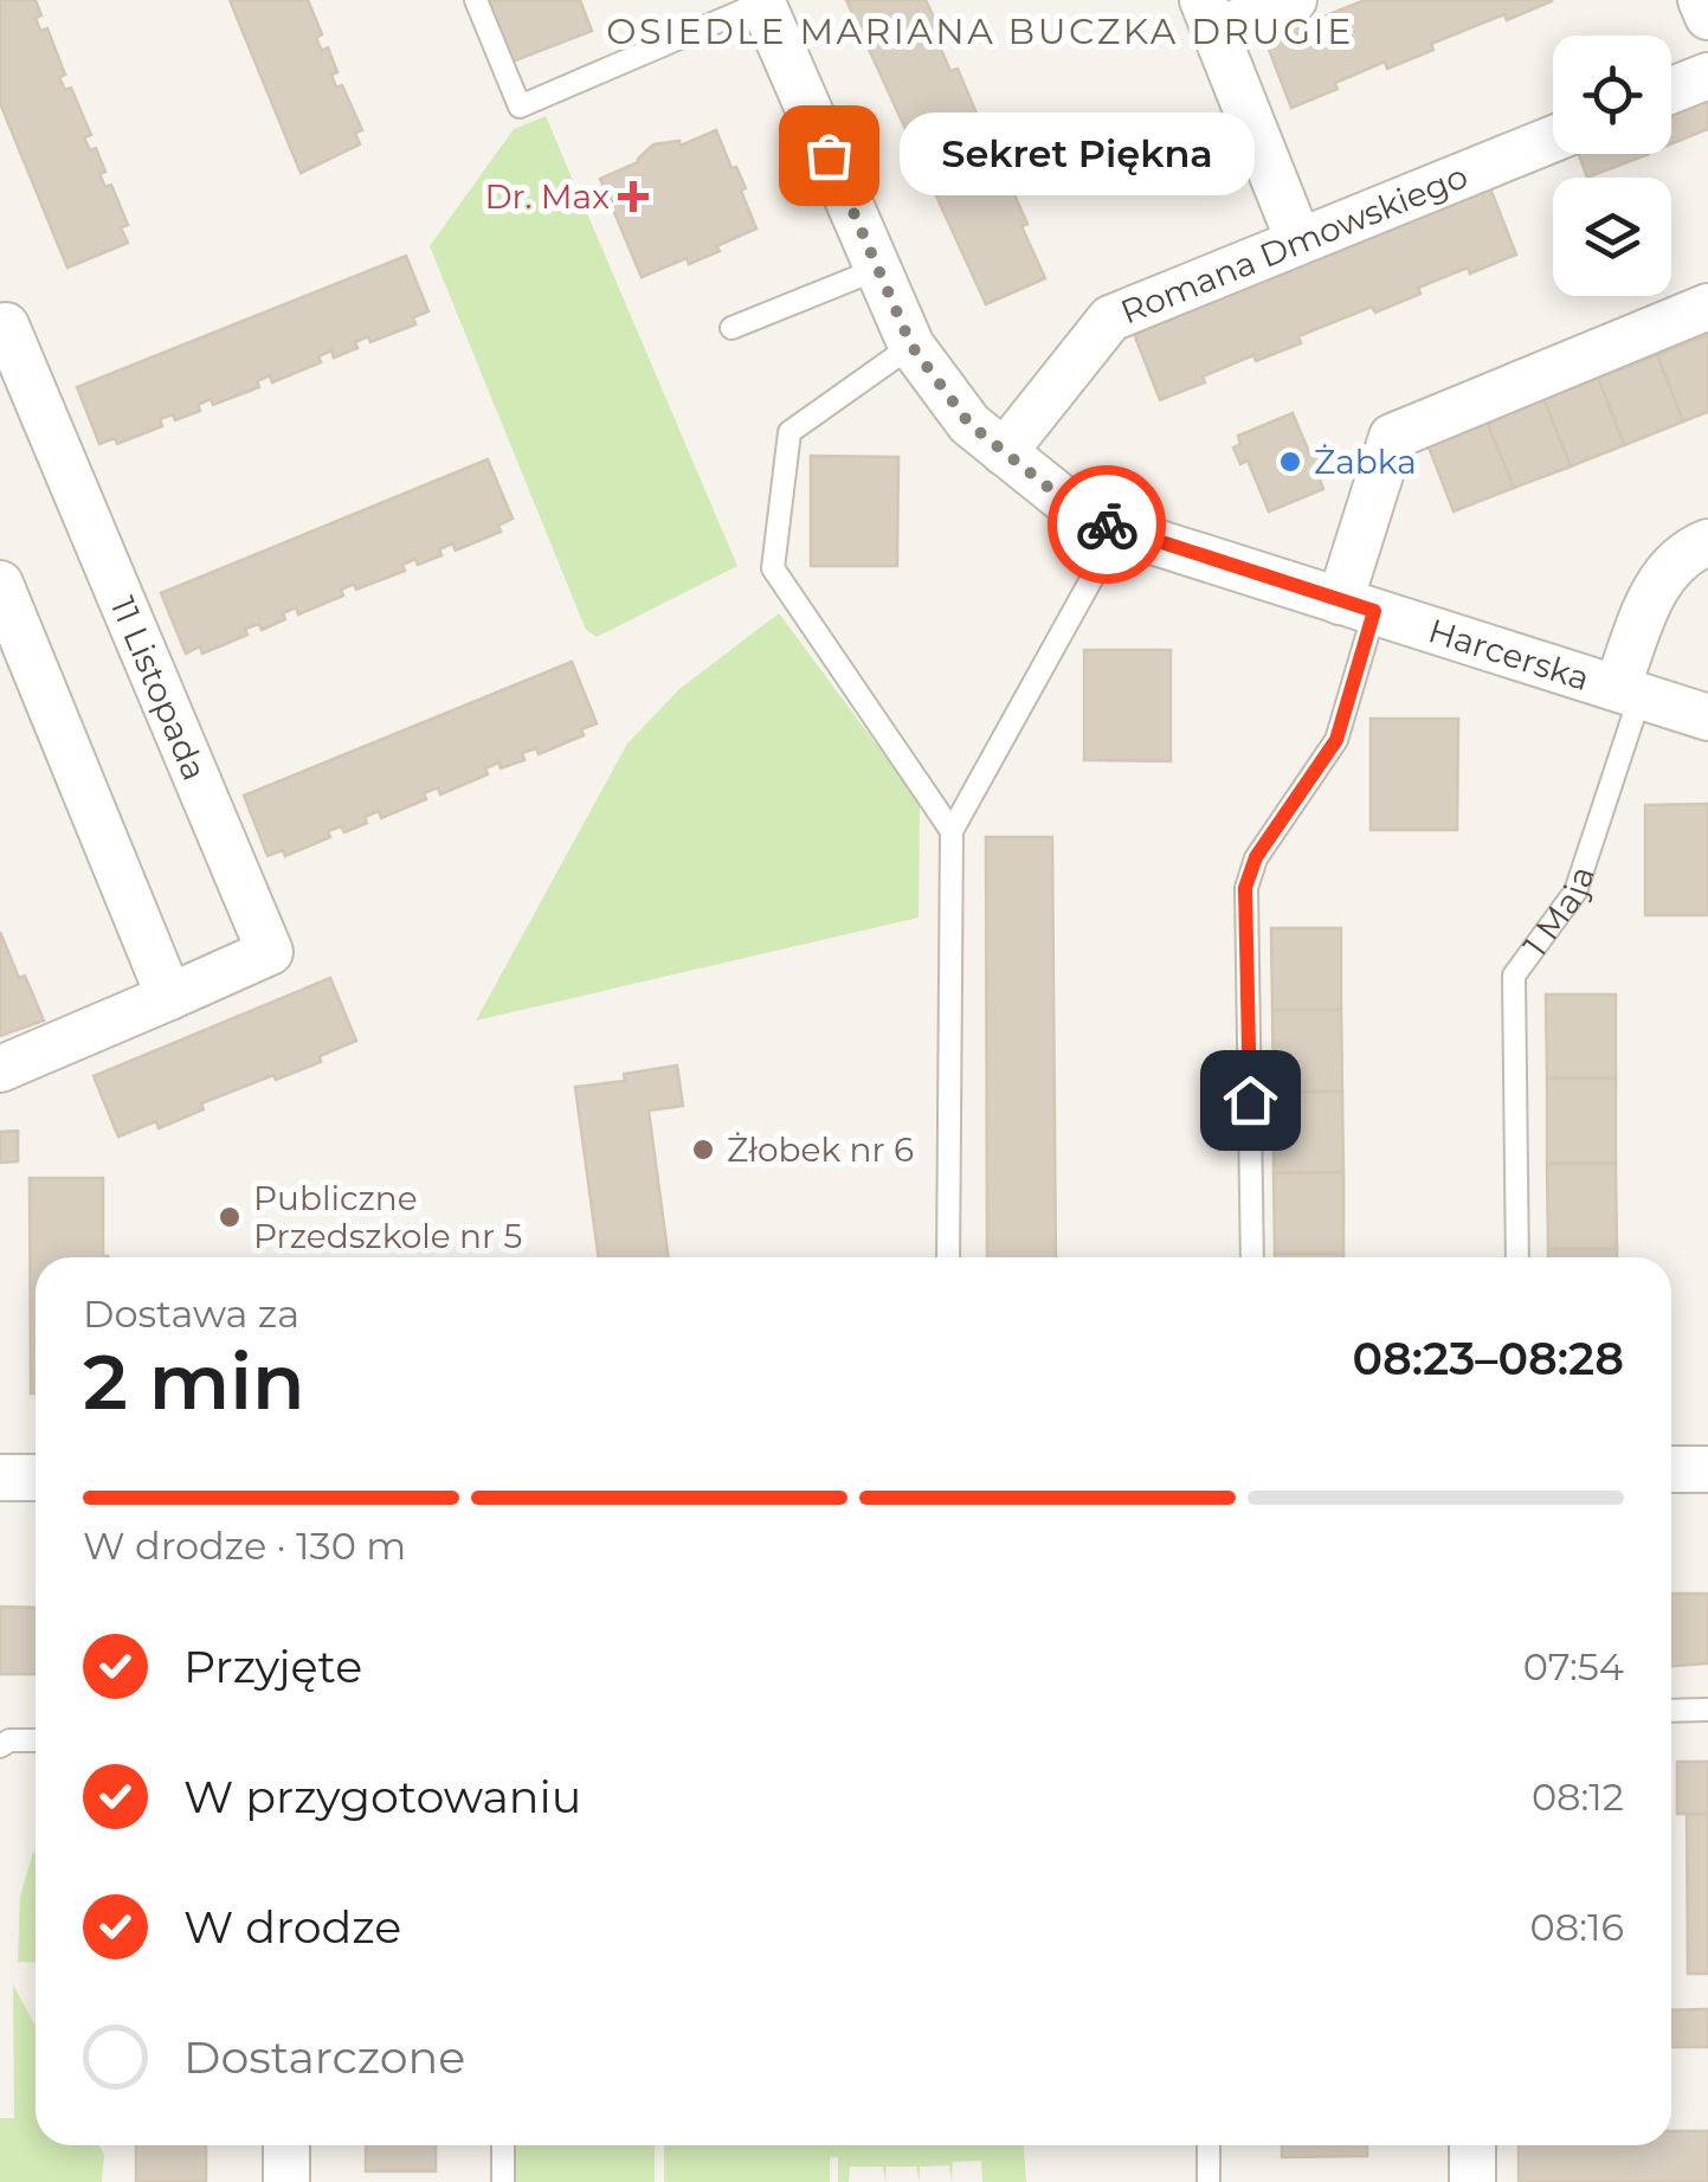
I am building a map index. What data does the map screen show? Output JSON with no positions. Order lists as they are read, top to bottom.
{
  "streets": {
    "street": ["Romana Dmowskiego", "Harcerska", "11 Listopada"],
    "lane": ["1 Maja"]
  },
  "crossings": [
    ["Romana Dmowskiego", "Harcerska"],
    ["Harcerska", "1 Maja"]
  ],
  "districts": ["OSIEDLE MARIANA BUCZKA DRUGIE"],
  "places": {
    "other": [
      "Sekret Piękna",
      "Żabka",
      "Żłobek nr 6",
      "Publiczne Przedszkole nr 5"
    ],
    "health": ["Dr. Max"]
  },
  "page": {
    "bubble": "Sekret Piękna",
    "heading": ["2 min", "Dostawa za", "08:23–08:28"],
    "bar": "W drodze · 130 m",
    "list": [
      ["Przyjęte", "07:54"],
      ["W przygotowaniu", "08:12"],
      ["W drodze", "08:16"],
      "Dostarczone"
    ]
  }
}
